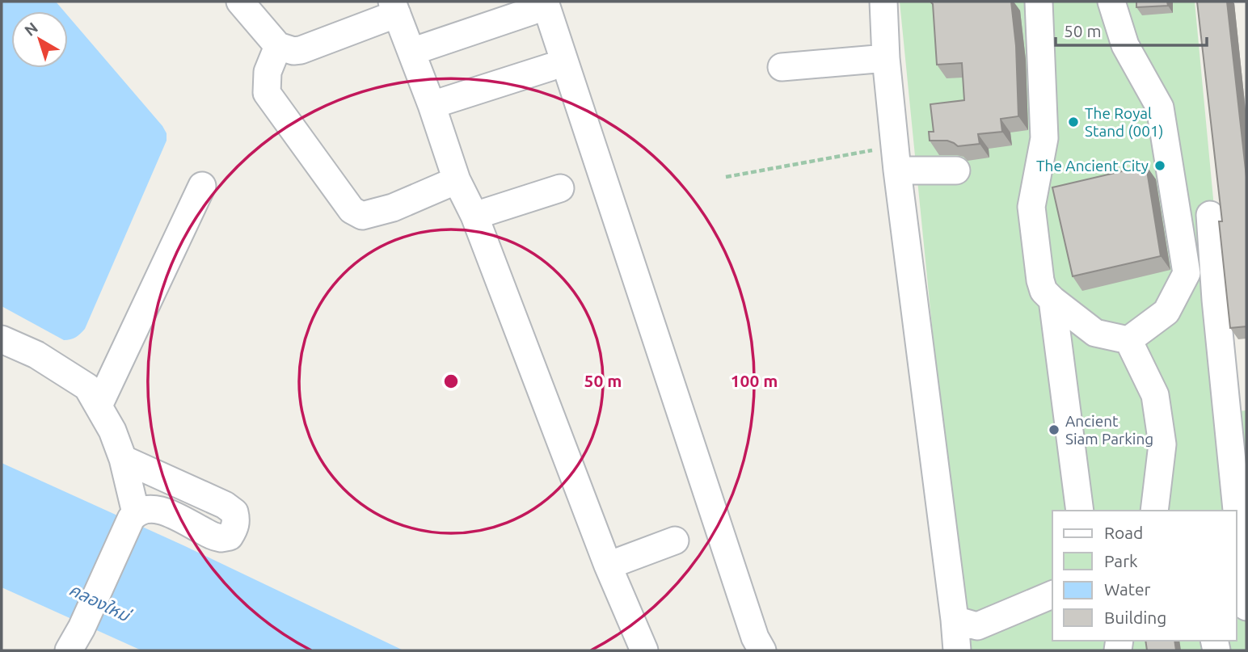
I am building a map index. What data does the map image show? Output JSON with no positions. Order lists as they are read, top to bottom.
{
  "water": ["คลองใหม่"],
  "places": ["The Royal Stand (001)", "The Ancient City", "Ancient Siam Parking"],
  "legend": [
    "Road",
    "Park",
    "Water",
    "Building"
  ],
  "scale_bar": "50 m",
  "north": "top left",
  "rings": ["50 m", "100 m"]
}
